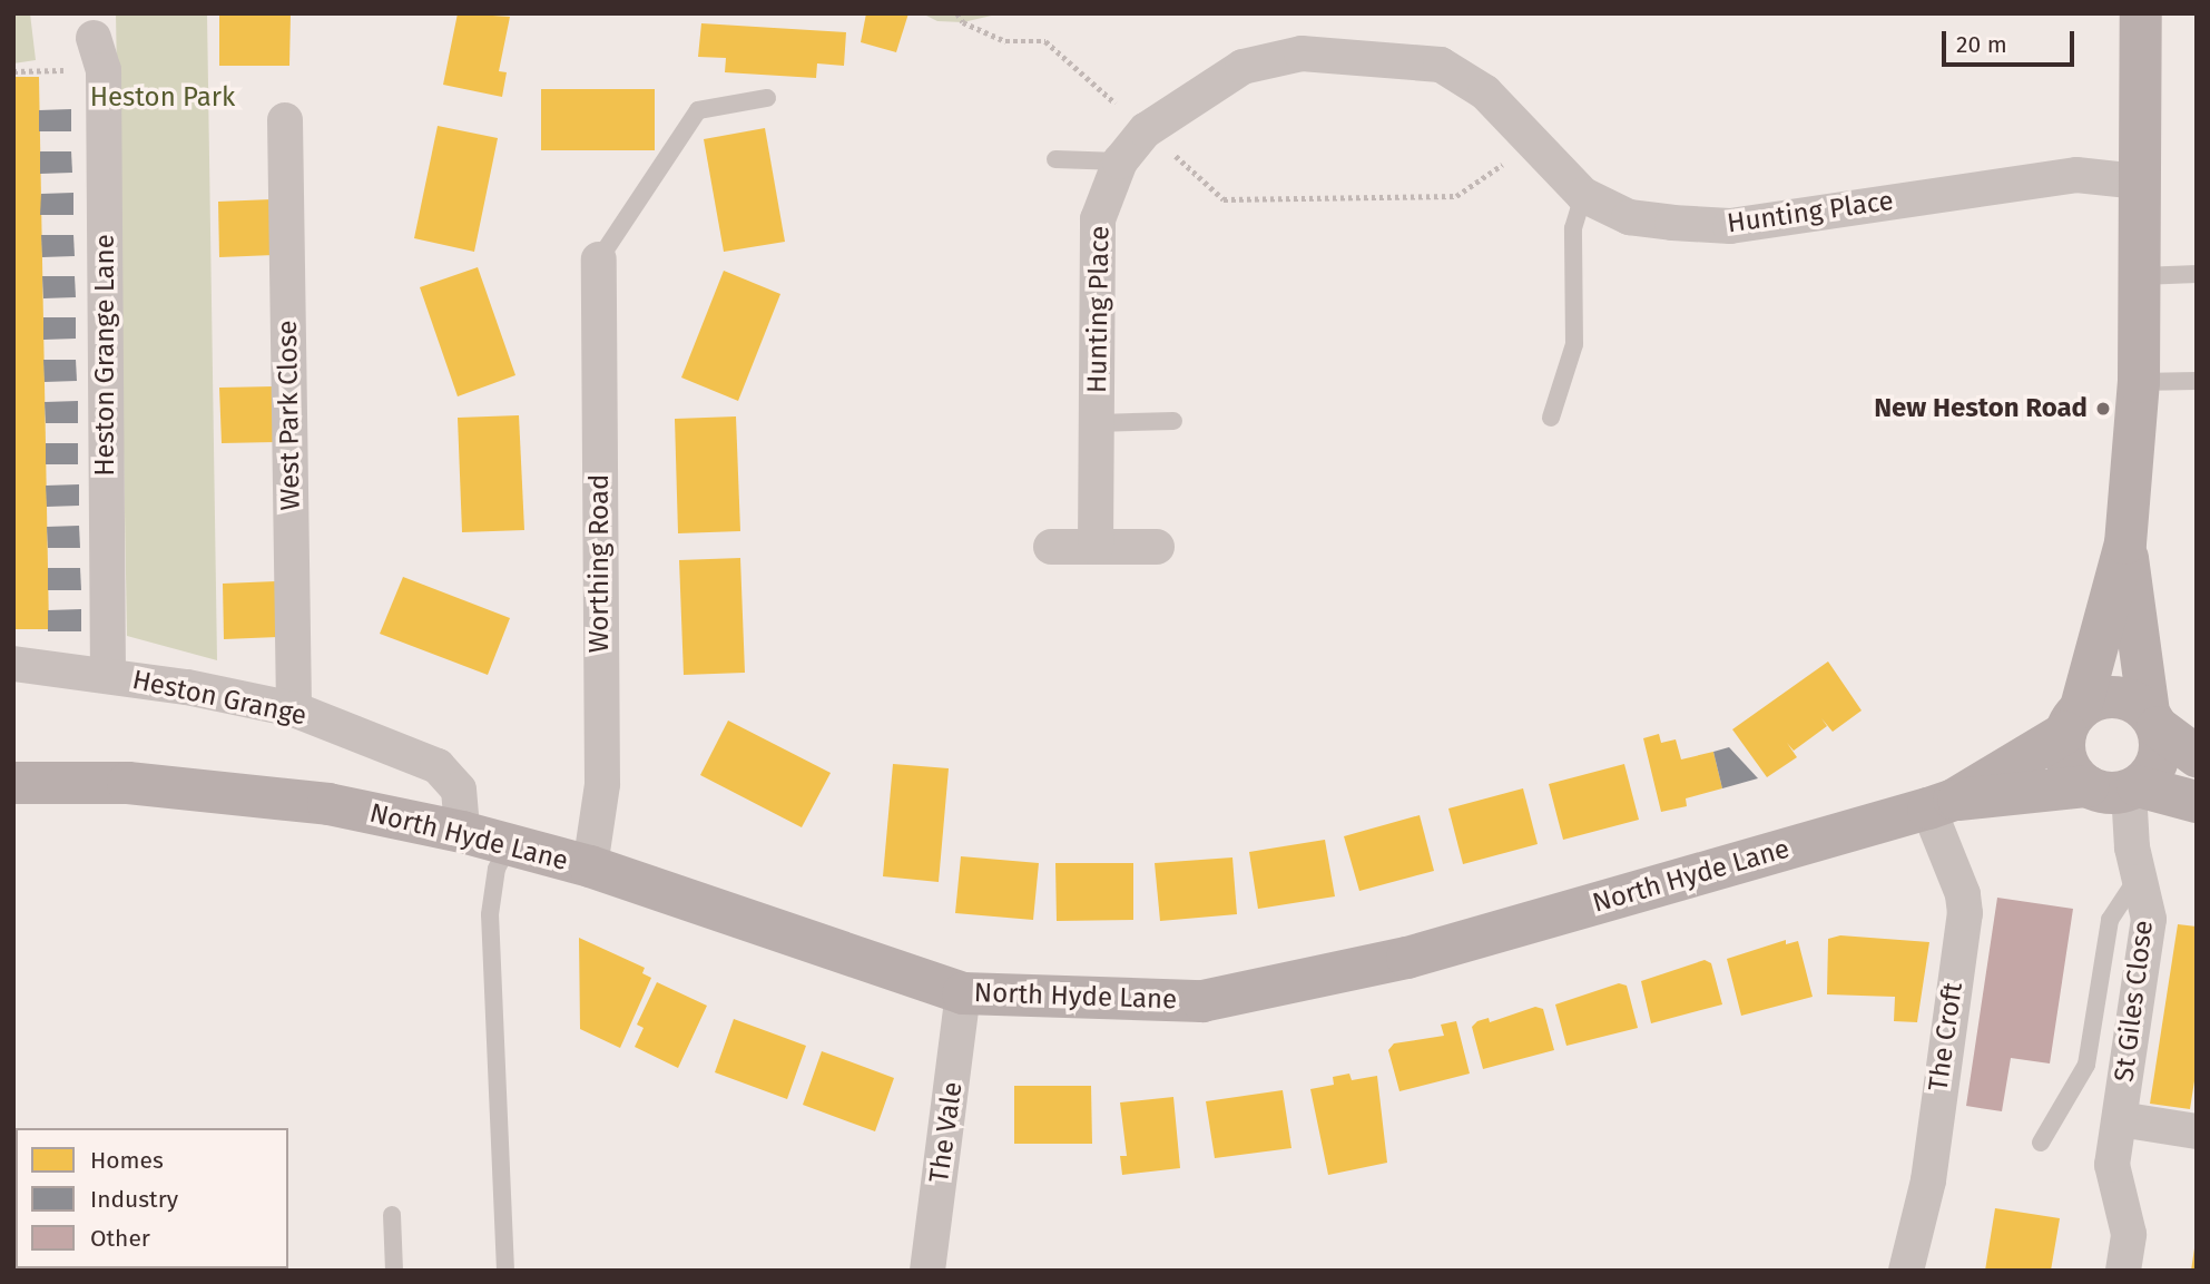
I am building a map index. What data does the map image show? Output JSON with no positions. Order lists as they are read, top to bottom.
{
  "streets": {
    "street": [
      "Hunting Place",
      "Heston Grange Lane",
      "West Park Close",
      "Worthing Road",
      "Heston Grange",
      "North Hyde Lane",
      "St Giles Close",
      "The Croft",
      "The Vale"
    ]
  },
  "crossings": [
    ["Heston Grange Lane", "Heston Grange"],
    ["West Park Close", "Heston Grange"],
    ["Worthing Road", "North Hyde Lane"],
    ["Heston Grange", "North Hyde Lane"],
    ["North Hyde Lane", "St Giles Close"],
    ["North Hyde Lane", "The Croft"],
    ["North Hyde Lane", "The Vale"]
  ],
  "parks": ["Heston Park"],
  "places": ["New Heston Road"],
  "legend": ["Homes", "Industry", "Other"],
  "scale_bar": "20 m"
}
